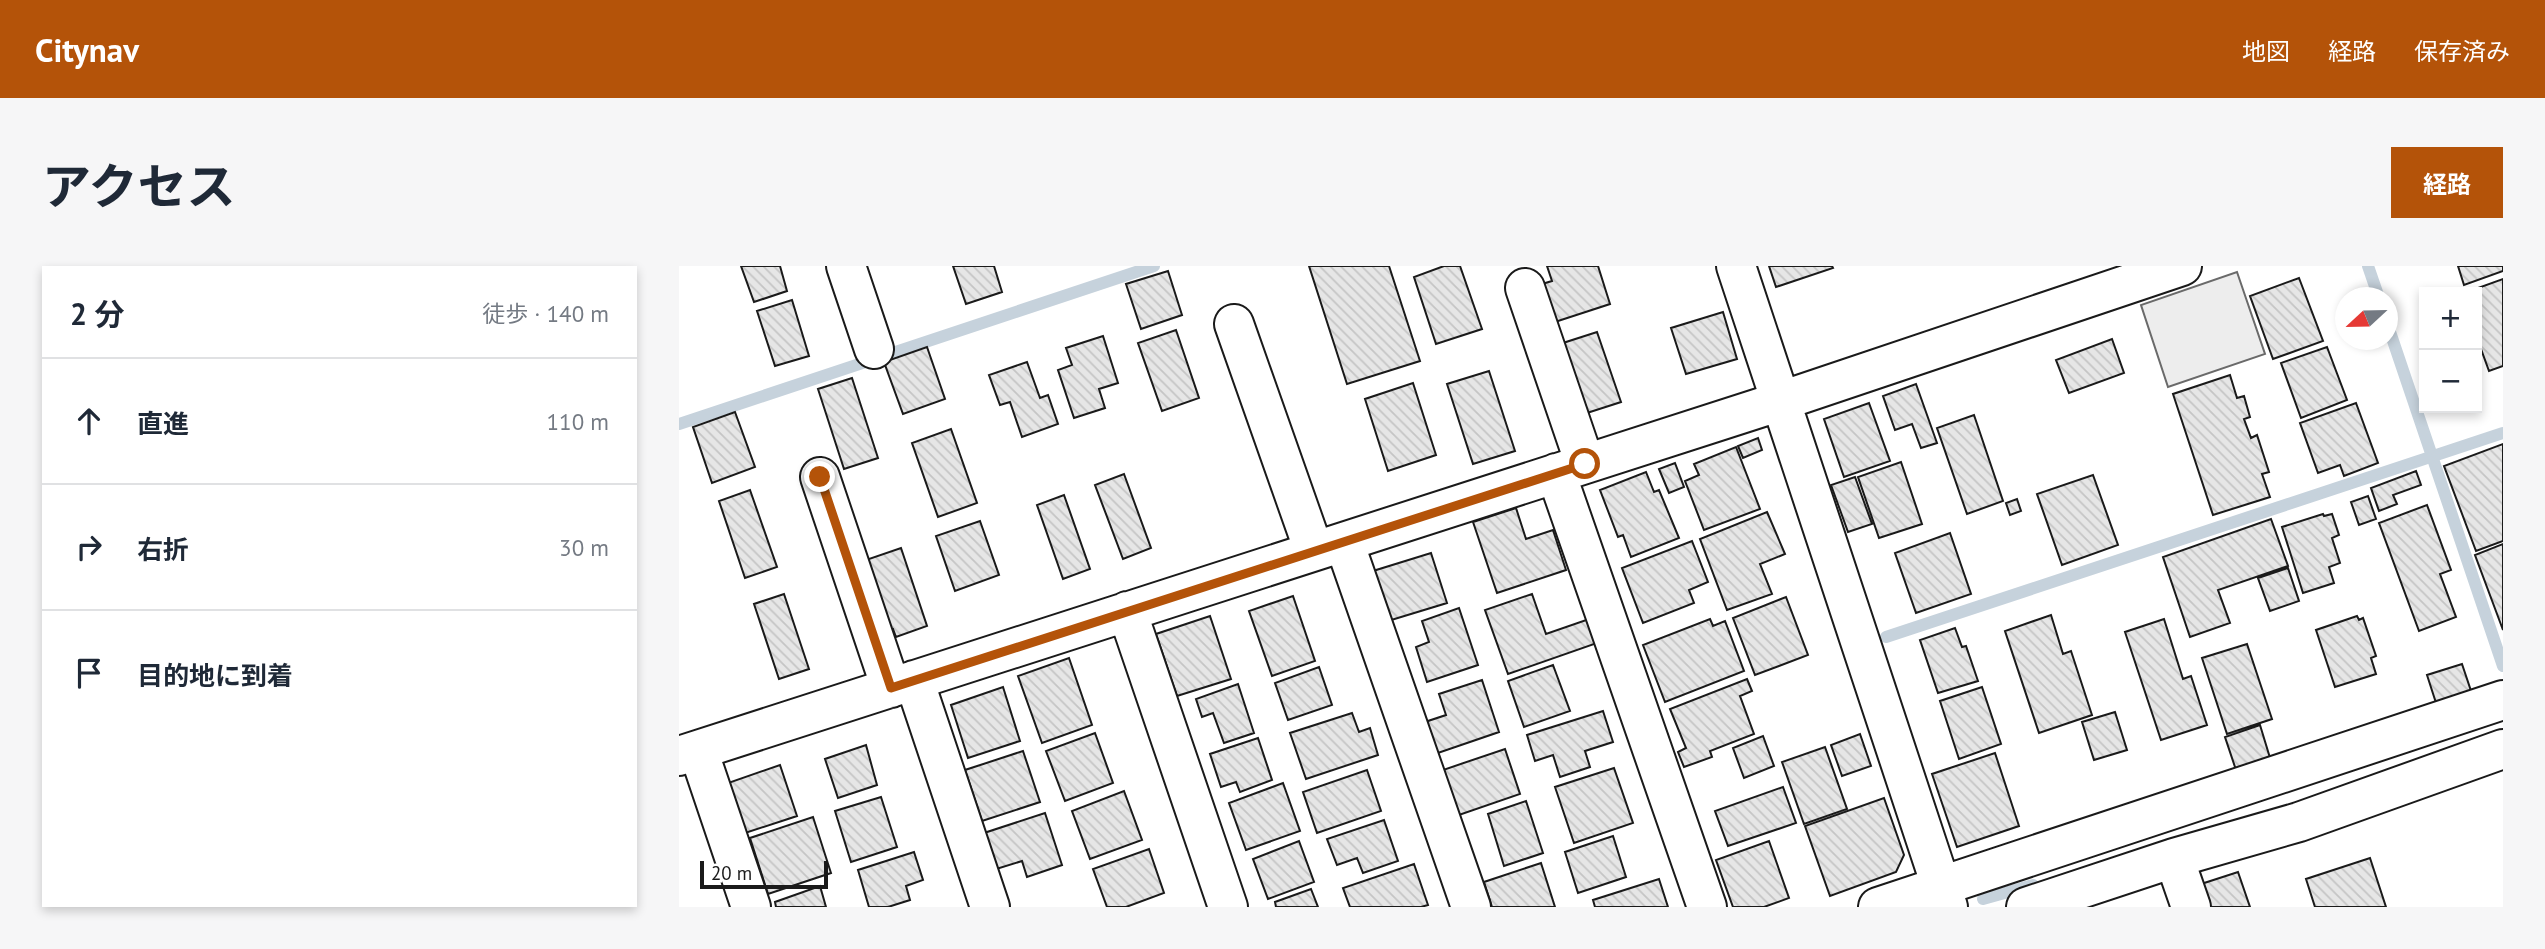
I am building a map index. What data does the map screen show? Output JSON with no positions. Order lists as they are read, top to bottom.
{
  "scale_bar": "20 m",
  "north": "left",
  "page": {
    "header": "Citynav",
    "nav": ["地図", "経路", "保存済み"],
    "title": "アクセス",
    "buttons": "経路",
    "heading": ["2 分", "徒歩 · 140 m"],
    "map_buttons": ["+", "−"],
    "list": [
      ["直進", "110 m"],
      ["右折", "30 m"],
      "目的地に到着"
    ],
    "scale": "20 m"
  }
}
